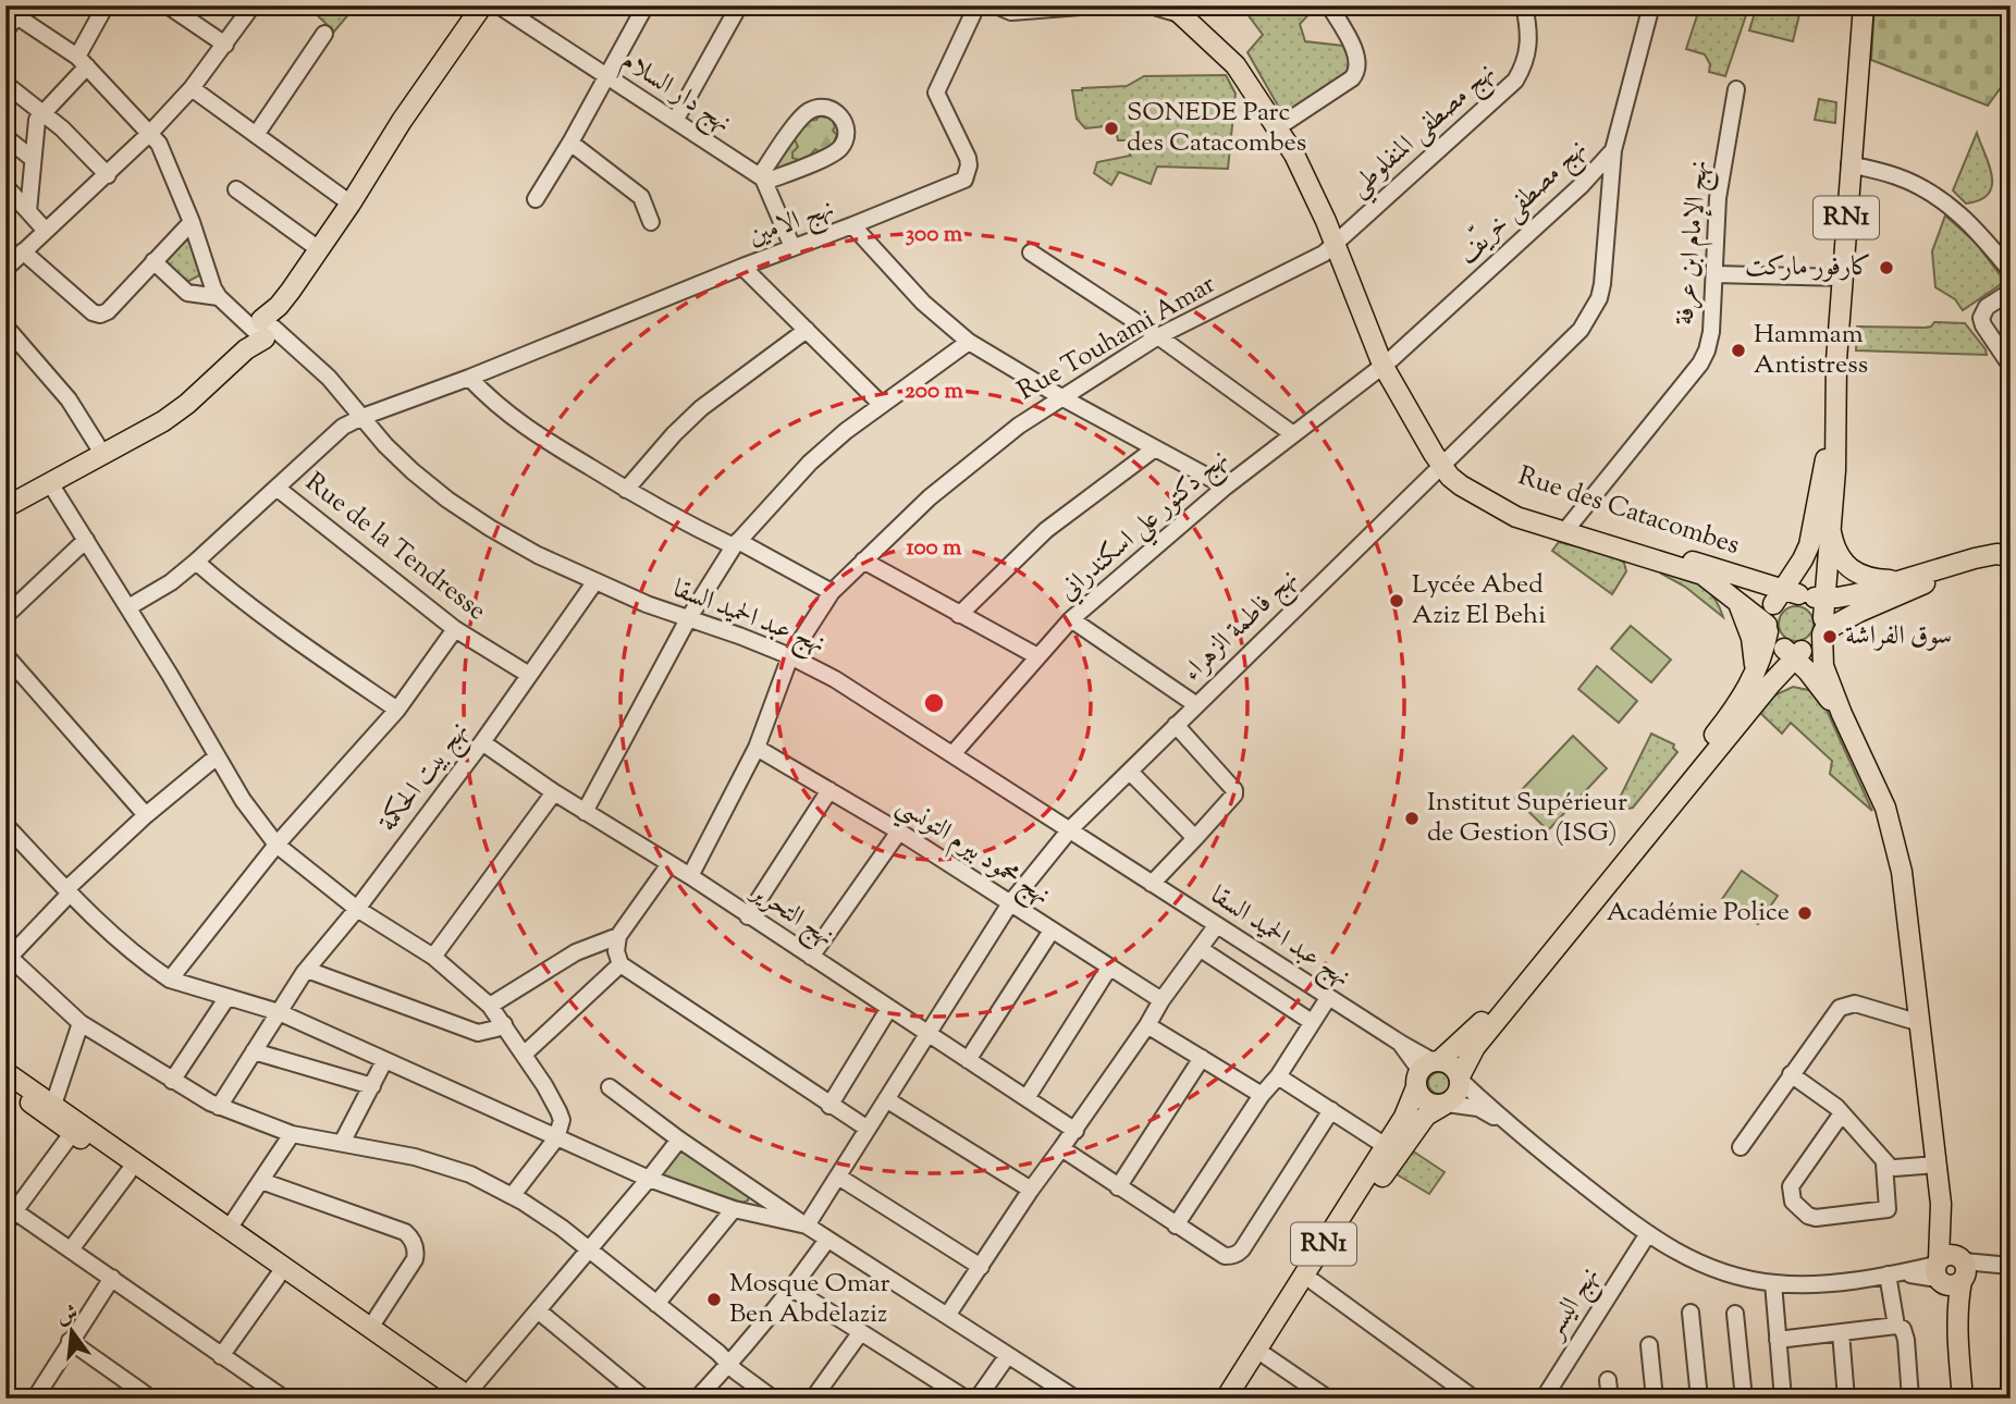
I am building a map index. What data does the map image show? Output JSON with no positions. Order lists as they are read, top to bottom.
{
  "streets": {
    "main road": ["RN1", "Rue des Catacombes"],
    "street": [
      "نهج دار السلام",
      "نهج مصطفى المنفلوطي",
      "نهج مصطفى خريّف",
      "نهج الامين",
      "نهج الإمام ابن عرفة",
      "Rue Touhami Amar",
      "نهج دكتور علي اسكندراني",
      "Rue de la Tendresse",
      "نهج عبد الحميد السقا",
      "نهج فاطمة الزهراء",
      "نهج بيت الحكمة",
      "نهج محمود بيرم التونسي",
      "نهج التحرير",
      "نهج اليسر"
    ]
  },
  "crossings": [
    ["نهج مصطفى المنفلوطي", "Rue Touhami Amar"],
    ["نهج مصطفى المنفلوطي", "Rue des Catacombes"],
    ["نهج مصطفى خريّف", "Rue des Catacombes"],
    ["نهج مصطفى خريّف", "نهج دكتور علي اسكندراني"],
    ["نهج مصطفى خريّف", "نهج فاطمة الزهراء"],
    ["RN1", "Rue des Catacombes"],
    ["RN1", "نهج عبد الحميد السقا"],
    ["نهج الامين", "Rue Touhami Amar"],
    ["نهج الامين", "نهج دكتور علي اسكندراني"],
    ["نهج الامين", "Rue de la Tendresse"],
    ["نهج الامين", "نهج عبد الحميد السقا"],
    ["نهج الإمام ابن عرفة", "Rue des Catacombes"],
    ["Rue Touhami Amar", "Rue des Catacombes"],
    ["Rue Touhami Amar", "نهج عبد الحميد السقا"],
    ["Rue Touhami Amar", "نهج محمود بيرم التونسي"],
    ["Rue Touhami Amar", "نهج التحرير"],
    ["Rue des Catacombes", "نهج دكتور علي اسكندراني"],
    ["Rue des Catacombes", "نهج فاطمة الزهراء"],
    ["نهج دكتور علي اسكندراني", "نهج عبد الحميد السقا"],
    ["Rue de la Tendresse", "نهج بيت الحكمة"],
    ["نهج عبد الحميد السقا", "نهج فاطمة الزهراء"],
    ["نهج عبد الحميد السقا", "نهج بيت الحكمة"],
    ["نهج فاطمة الزهراء", "نهج محمود بيرم التونسي"],
    ["نهج فاطمة الزهراء", "نهج التحرير"],
    ["نهج بيت الحكمة", "نهج التحرير"]
  ],
  "places": [
    "SONEDE Parc des Catacombes",
    "كارفور ماركت",
    "Hammam Antistress",
    "Lycée Abed Aziz El Behi",
    "سوق الفراشة",
    "Institut Supérieur de Gestion (ISG)",
    "Académie Police",
    "Mosque Omar Ben Abdelaziz"
  ],
  "north": "top",
  "rings": ["300 m", "200 m", "100 m"]
}
